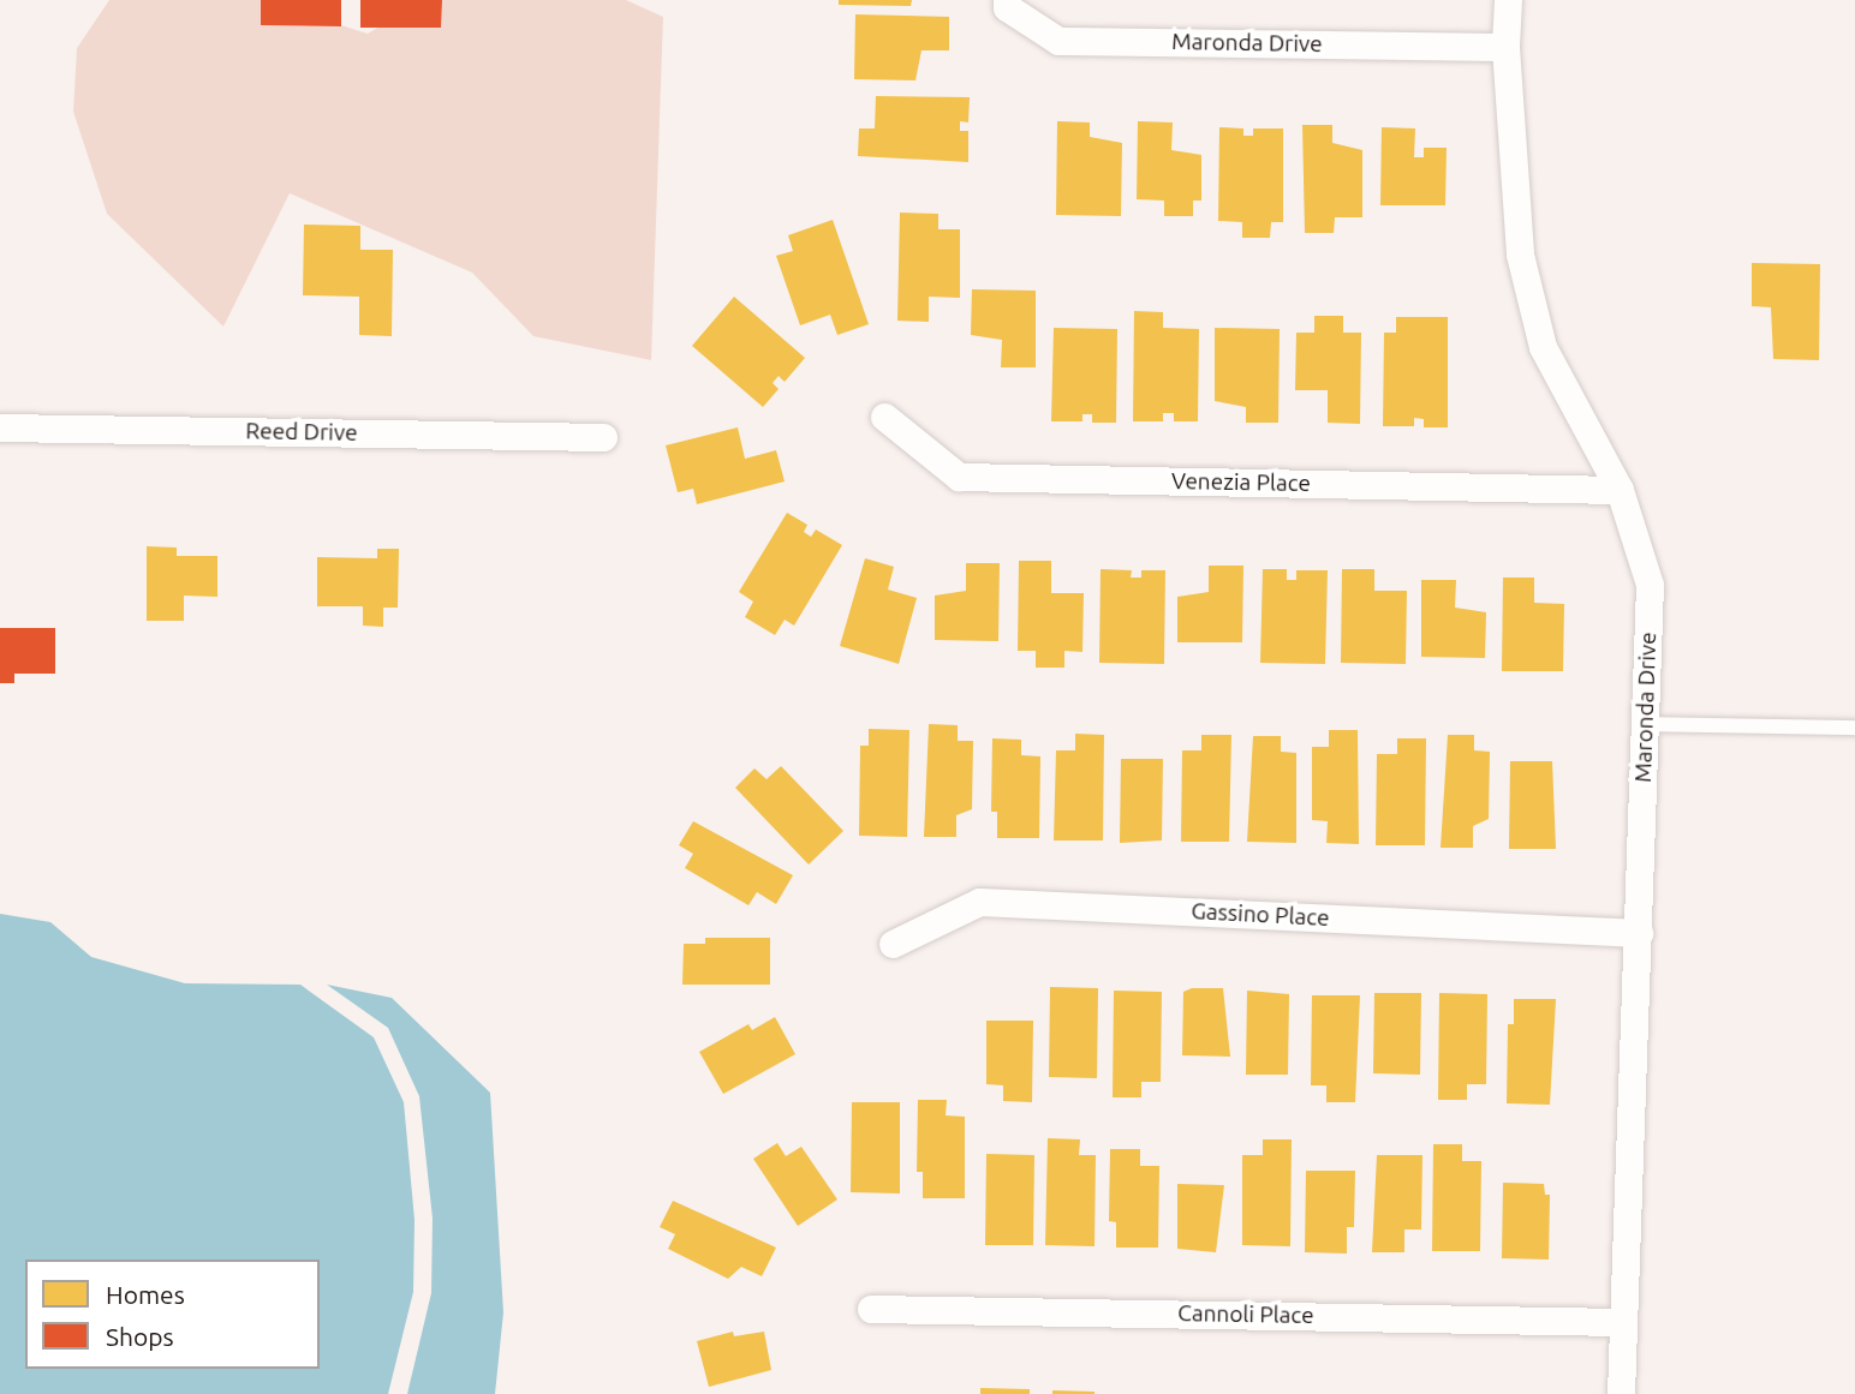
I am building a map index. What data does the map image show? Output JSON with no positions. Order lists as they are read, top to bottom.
{
  "streets": {
    "street": [
      "Maronda Drive",
      "Reed Drive",
      "Venezia Place",
      "Gassino Place",
      "Cannoli Place"
    ]
  },
  "crossings": [
    ["Maronda Drive", "Venezia Place"],
    ["Maronda Drive", "Gassino Place"],
    ["Maronda Drive", "Cannoli Place"]
  ],
  "legend": ["Homes", "Shops"]
}
